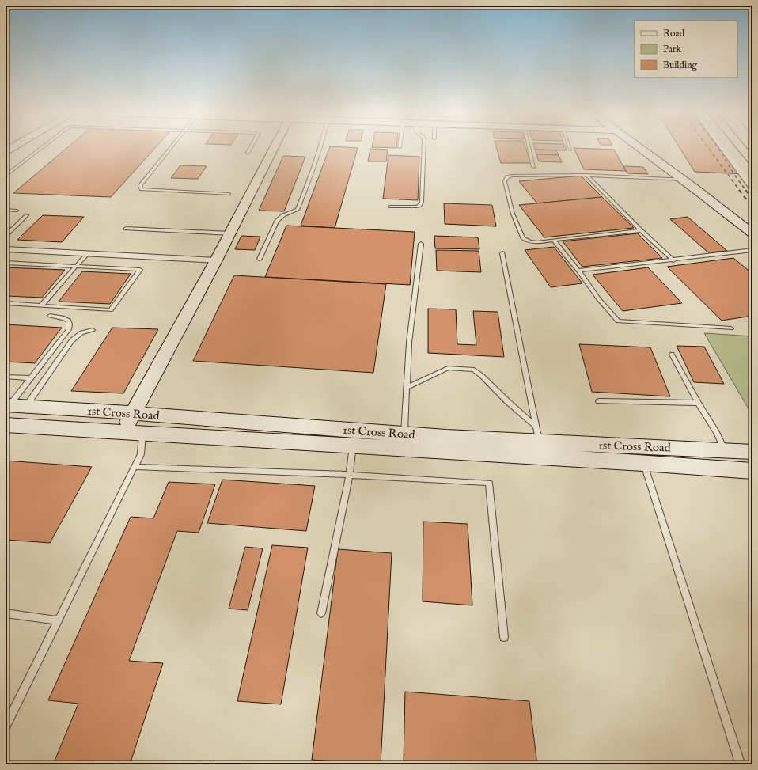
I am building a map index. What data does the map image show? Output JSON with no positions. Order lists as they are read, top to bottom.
{
  "streets": {
    "street": ["1st Cross Road"]
  },
  "legend": ["Road", "Park", "Building"]
}
